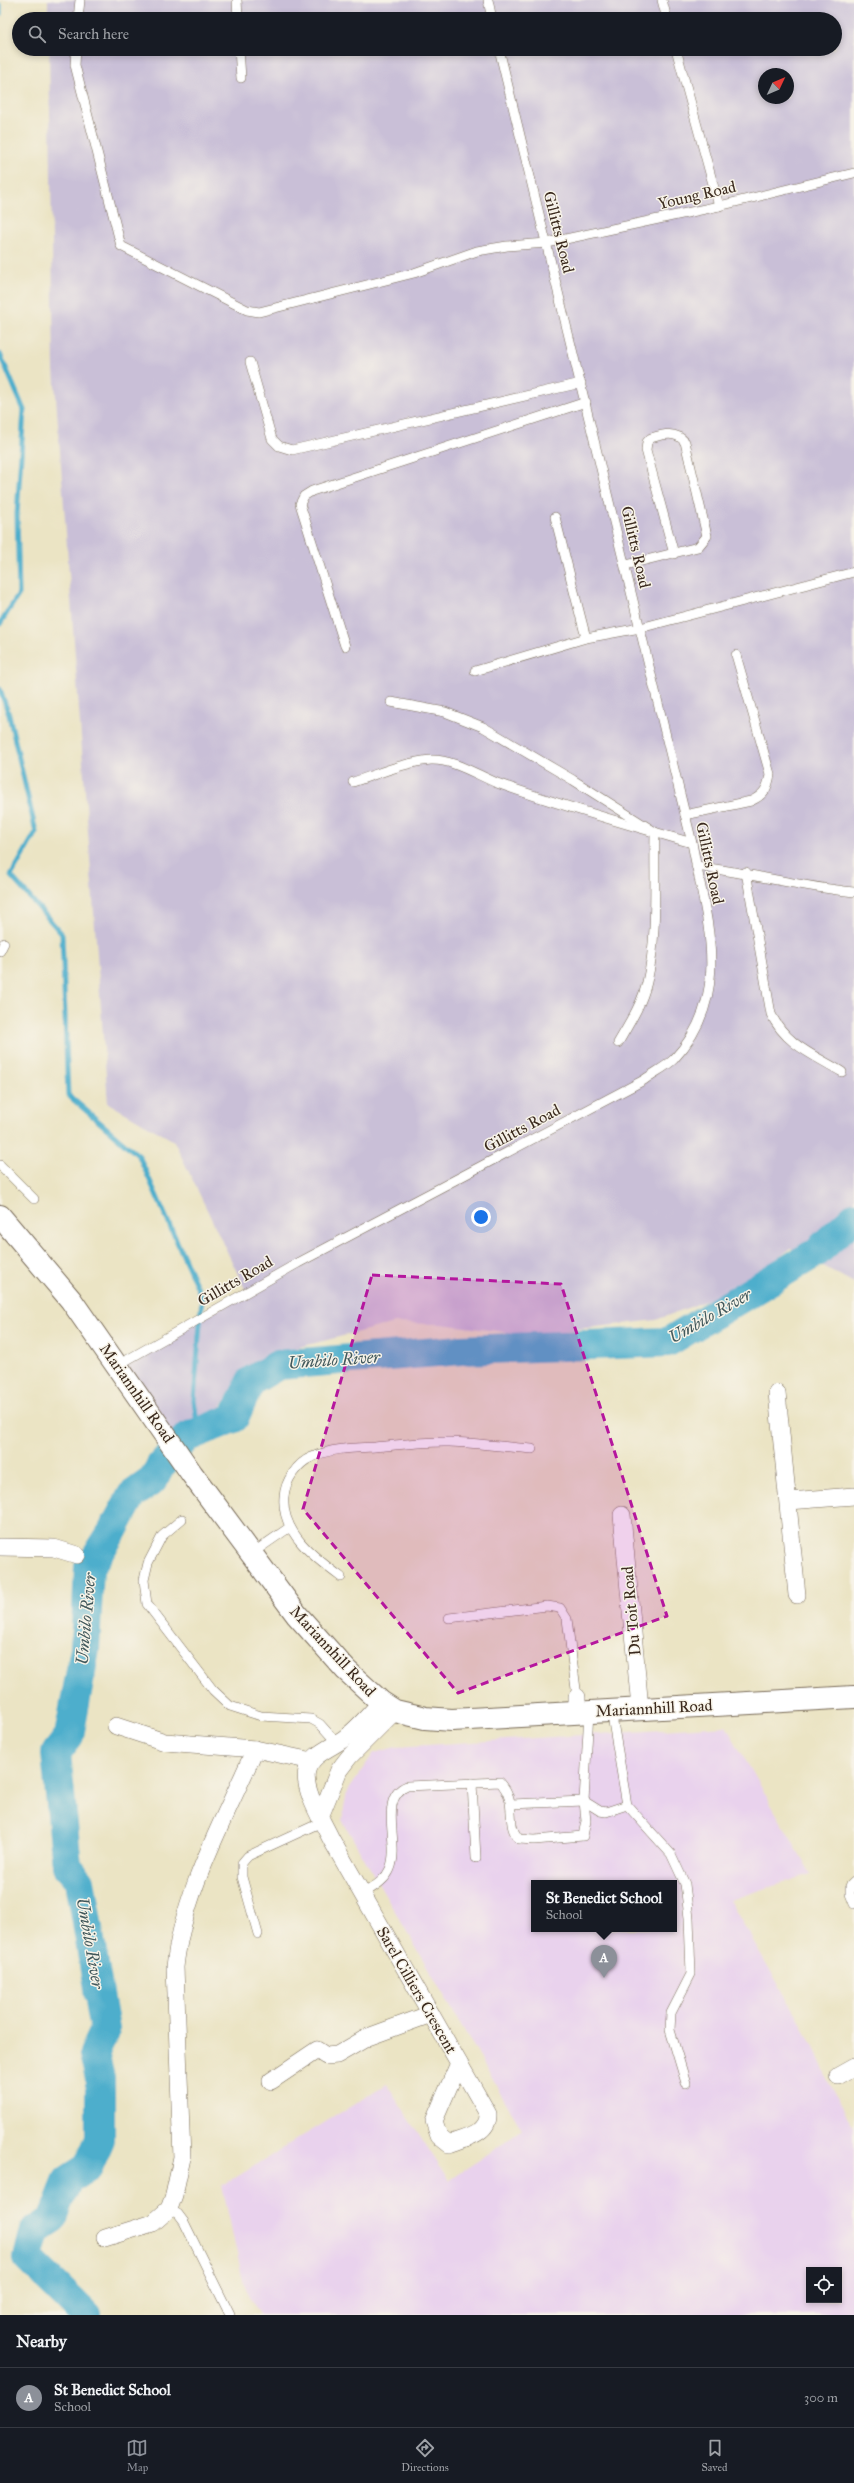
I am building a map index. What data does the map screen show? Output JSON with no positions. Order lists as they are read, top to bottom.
{
  "streets": {
    "street": ["Mariannhill Road", "Du Toit Road", "Sarel Cilliers Crescent"],
    "lane": ["Young Road", "Gillitts Road"]
  },
  "crossings": [
    ["Young Road", "Gillitts Road"],
    ["Gillitts Road", "Mariannhill Road"],
    ["Mariannhill Road", "Du Toit Road"]
  ],
  "water": ["Umbilo River"],
  "north": "top right",
  "page": {
    "search": "Search here",
    "popup": ["St Benedict School", "School"],
    "pins": "A",
    "heading": "Nearby",
    "list": [
      {
        "mark": "A",
        "name": "St Benedict School",
        "note": "School",
        "value": "300 m"
      }
    ],
    "nav": ["Map", "Directions", "Saved"]
  }
}
